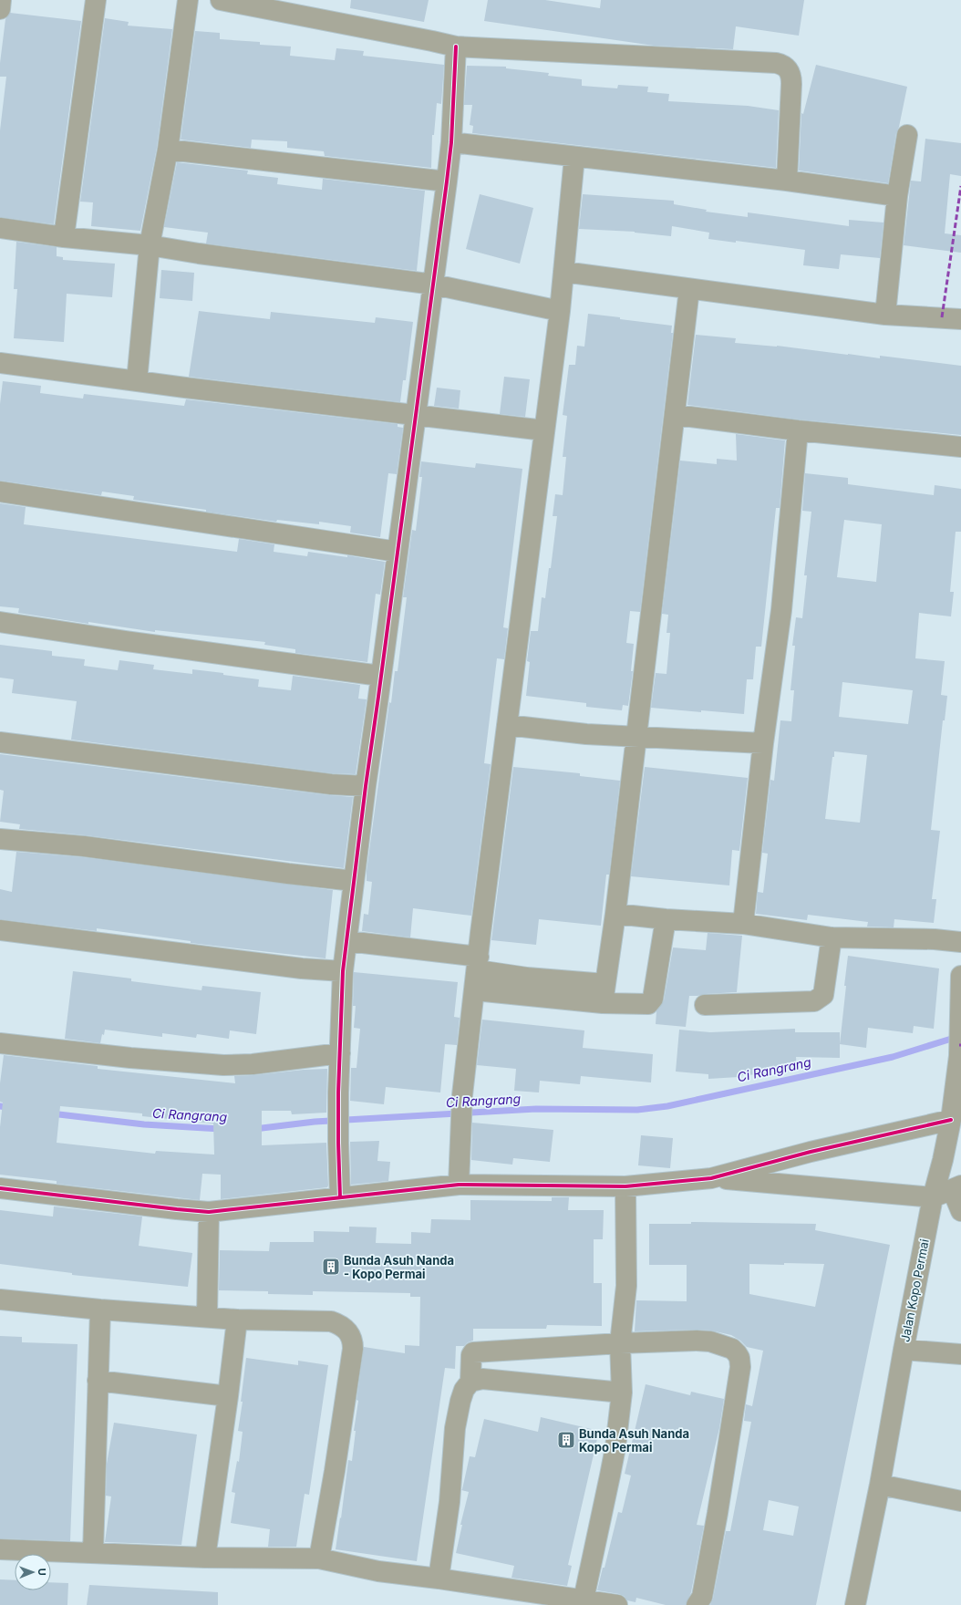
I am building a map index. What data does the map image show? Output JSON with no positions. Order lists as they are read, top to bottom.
{
  "streets": {
    "street": ["Jalan Kopo Permai"]
  },
  "water": ["Ci Rangrang"],
  "places": {
    "building": ["Bunda Asuh Nanda - Kopo Permai", "Bunda Asuh Nanda Kopo Permai"]
  },
  "north": "right"
}
